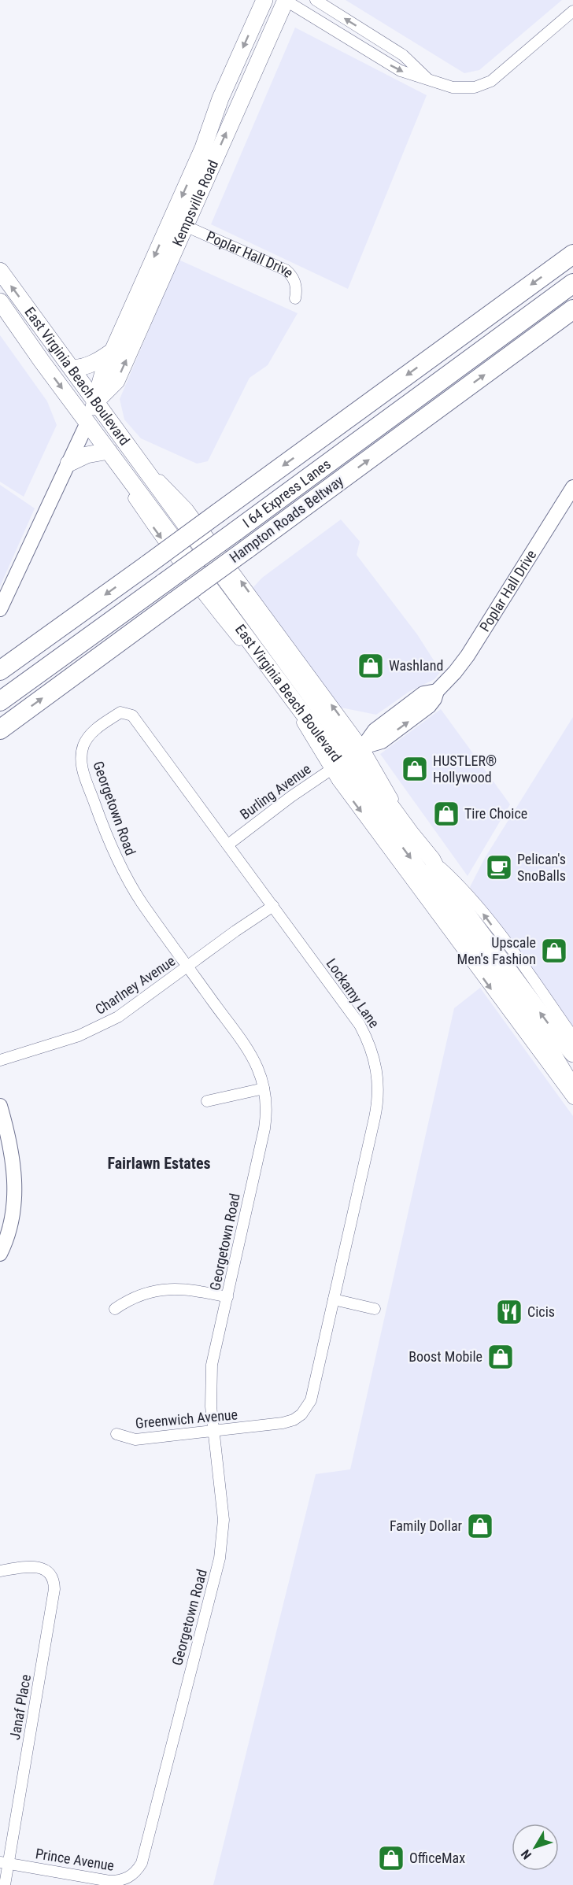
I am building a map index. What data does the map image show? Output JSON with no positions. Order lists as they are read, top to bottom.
{
  "streets": {
    "highway": ["I 64 Express Lanes", "Hampton Roads Beltway"],
    "main road": ["Kempsville Road", "Poplar Hall Drive", "East Virginia Beach Boulevard"],
    "street": [
      "Burling Avenue",
      "Georgetown Road",
      "Charlney Avenue",
      "Lockamy Lane",
      "Greenwich Avenue",
      "Janaf Place",
      "Prince Avenue"
    ]
  },
  "crossings": [
    ["Kempsville Road", "Poplar Hall Drive"],
    ["Kempsville Road", "East Virginia Beach Boulevard"],
    ["Poplar Hall Drive", "East Virginia Beach Boulevard"],
    ["Poplar Hall Drive", "Burling Avenue"],
    ["East Virginia Beach Boulevard", "Burling Avenue"],
    ["Burling Avenue", "Lockamy Lane"],
    ["Georgetown Road", "Charlney Avenue"],
    ["Georgetown Road", "Lockamy Lane"],
    ["Georgetown Road", "Greenwich Avenue"],
    ["Georgetown Road", "Prince Avenue"],
    ["Charlney Avenue", "Lockamy Lane"],
    ["Lockamy Lane", "Greenwich Avenue"],
    ["Janaf Place", "Prince Avenue"]
  ],
  "districts": ["Fairlawn Estates"],
  "places": {
    "shop": [
      "Washland",
      "HUSTLER® Hollywood",
      "Tire Choice",
      "Upscale Men's Fashion",
      "Boost Mobile",
      "Family Dollar",
      "OfficeMax"
    ],
    "cafe": ["Pelican's SnoBalls"],
    "restaurant": ["Cicis"]
  },
  "north": "bottom left"
}
